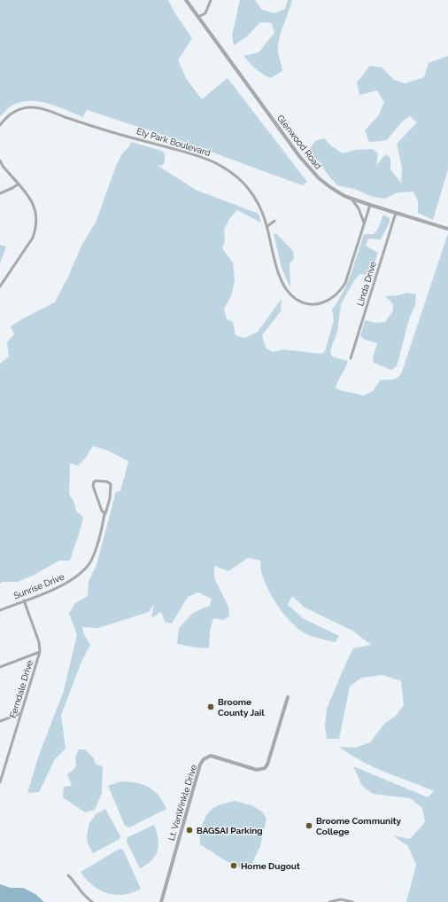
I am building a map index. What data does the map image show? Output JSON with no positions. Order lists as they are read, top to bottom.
{
  "streets": {
    "street": [
      "Ely Park Boulevard",
      "Glenwood Road",
      "Linda Drive",
      "Sunrise Drive",
      "Ferndale Drive",
      "Lt. VanWinkle Drive"
    ]
  },
  "crossings": [
    ["Ely Park Boulevard", "Glenwood Road"],
    ["Glenwood Road", "Linda Drive"],
    ["Sunrise Drive", "Ferndale Drive"]
  ],
  "places": [
    "Broome County Jail",
    "Broome Community College",
    "BAGSAI Parking",
    "Home Dugout"
  ]
}
